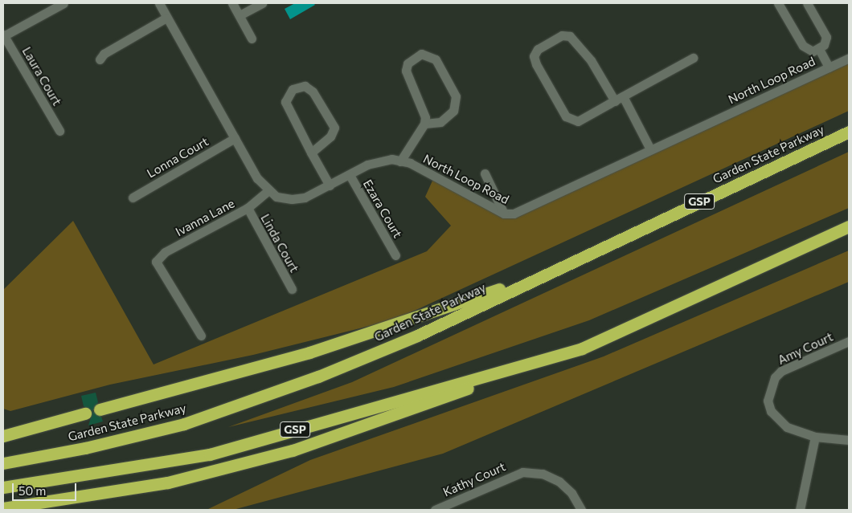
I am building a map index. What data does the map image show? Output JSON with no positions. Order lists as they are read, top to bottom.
{
  "streets": {
    "highway": ["Garden State Parkway", "GSP"],
    "street": [
      "Laura Court",
      "North Loop Road",
      "Lonna Court",
      "Ezara Court",
      "Ivanna Lane",
      "Linda Court",
      "Amy Court",
      "Kathy Court"
    ]
  },
  "crossings": [
    ["North Loop Road", "Ezara Court"],
    ["North Loop Road", "Ivanna Lane"],
    ["Ivanna Lane", "Linda Court"]
  ],
  "scale_bar": "50 m"
}
